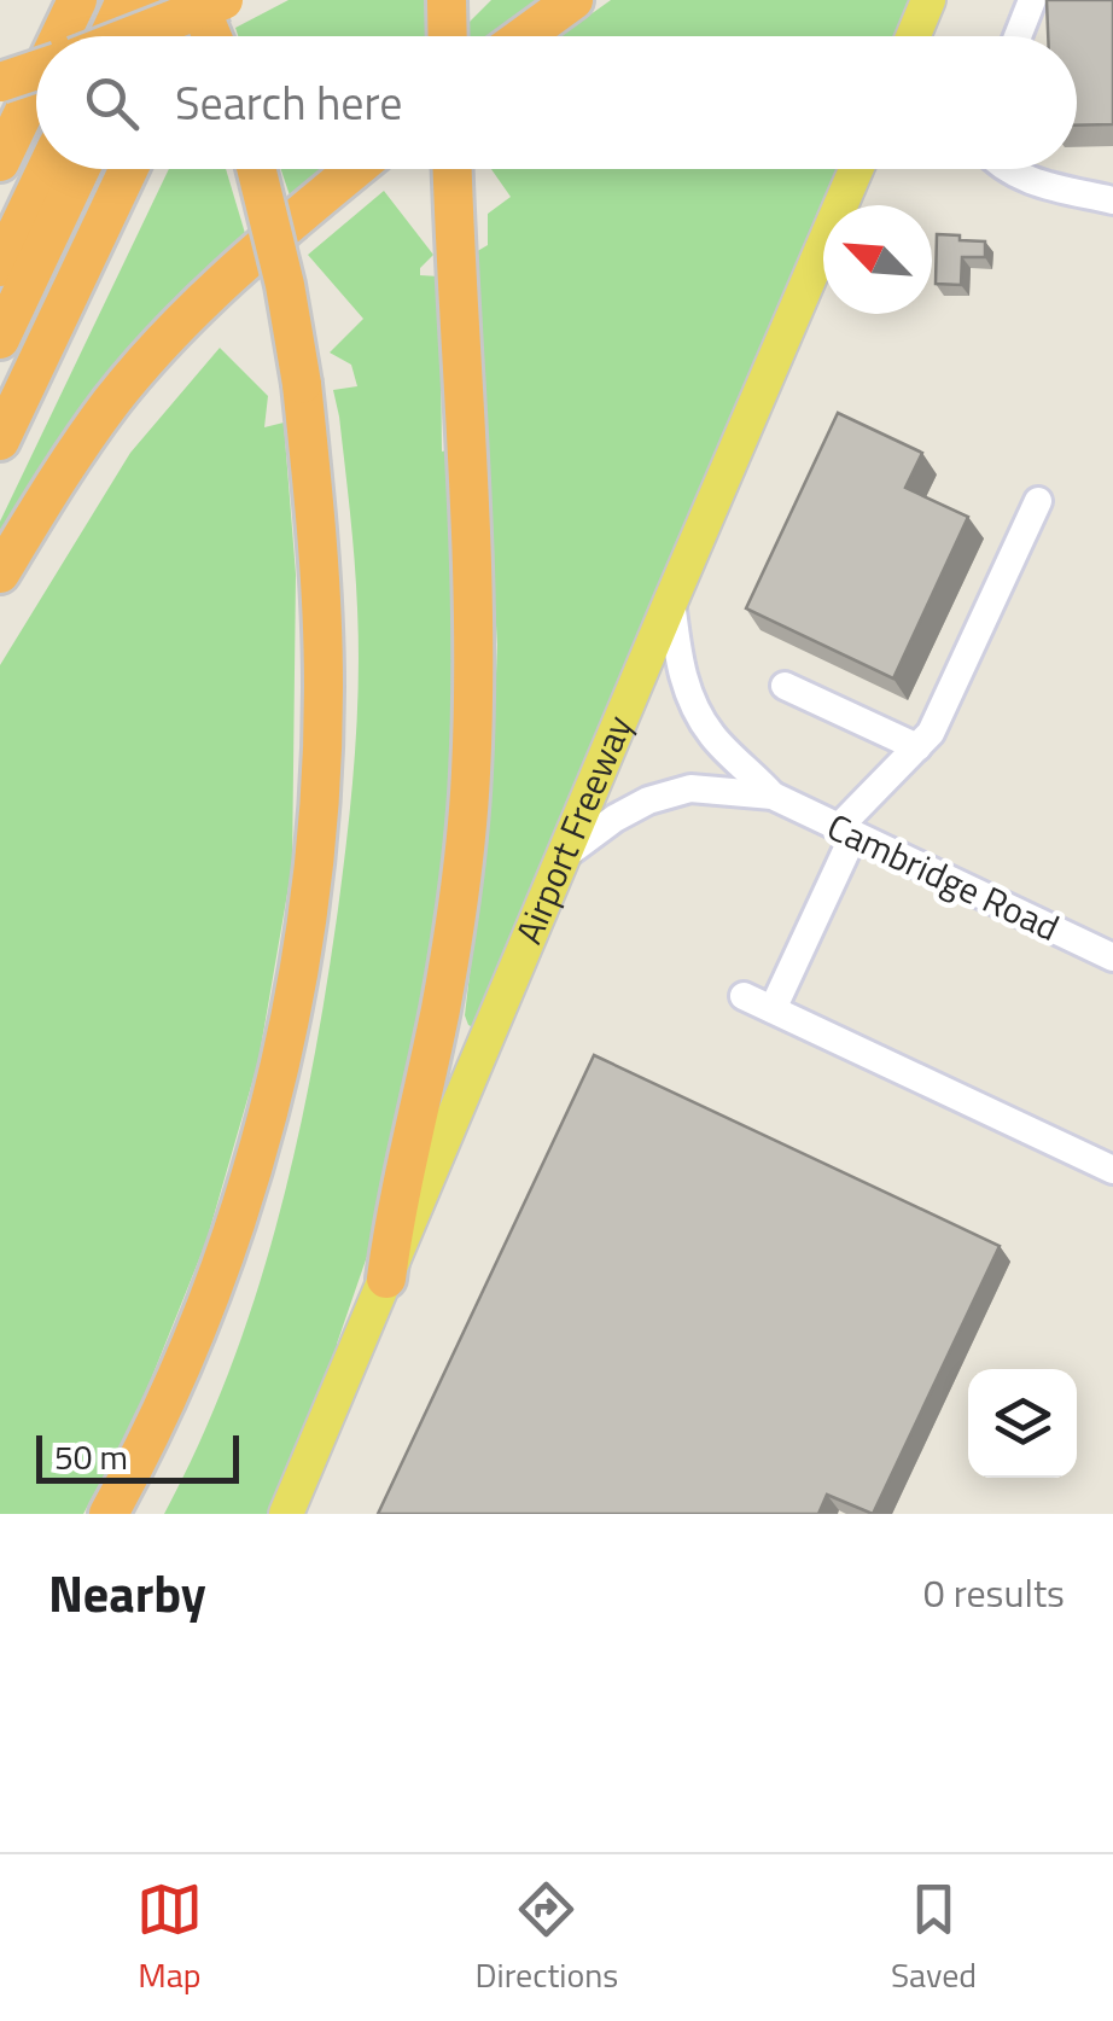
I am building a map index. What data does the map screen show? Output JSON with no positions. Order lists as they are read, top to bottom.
{
  "streets": {
    "main road": ["Airport Freeway"],
    "street": ["Cambridge Road"]
  },
  "crossings": [
    ["Airport Freeway", "Cambridge Road"]
  ],
  "scale_bar": "50 m",
  "north": "top left",
  "page": {
    "search": "Search here",
    "scale": "50 m",
    "heading": ["Nearby", "0 results"],
    "nav": ["Map", "Directions", "Saved"]
  }
}
